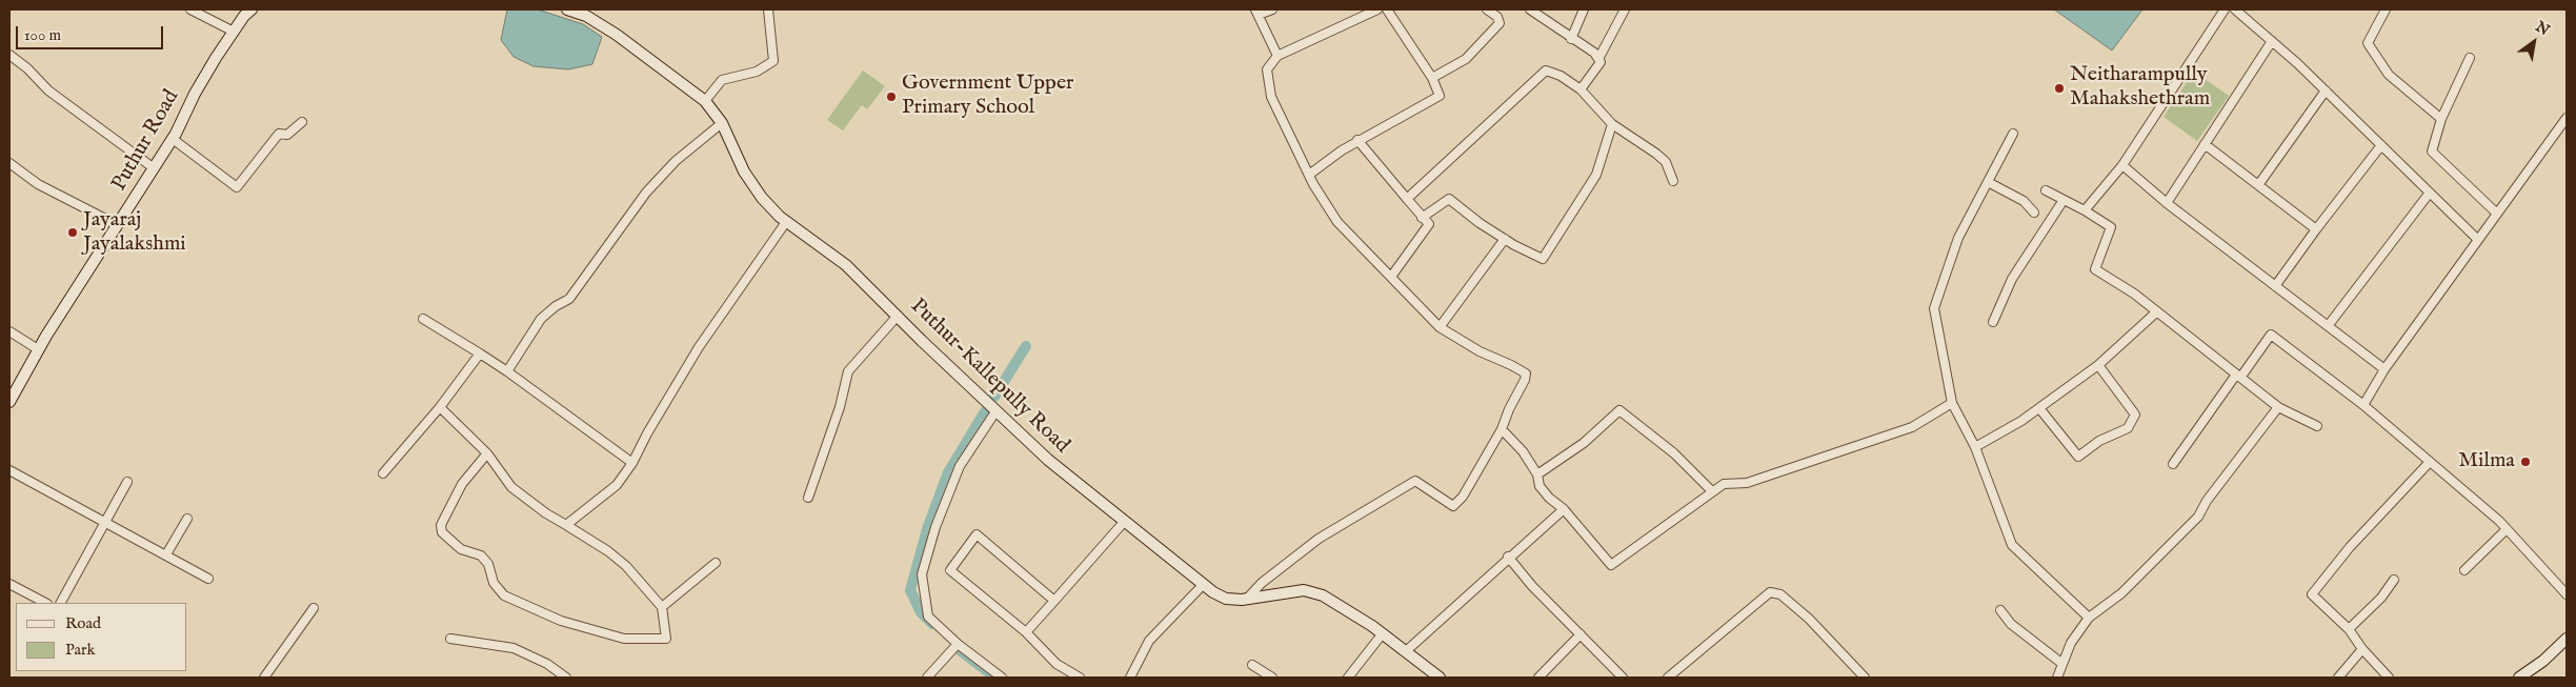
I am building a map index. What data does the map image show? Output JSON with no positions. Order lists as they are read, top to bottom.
{
  "streets": {
    "main road": ["Puthur Road", "Puthur-Kallepully Road"]
  },
  "places": [
    "Neitharampully Mahakshethram",
    "Government Upper Primary School",
    "Jayaraj Jayalakshmi",
    "Milma"
  ],
  "legend": ["Road", "Park"],
  "scale_bar": "100 m",
  "north": "top right"
}
